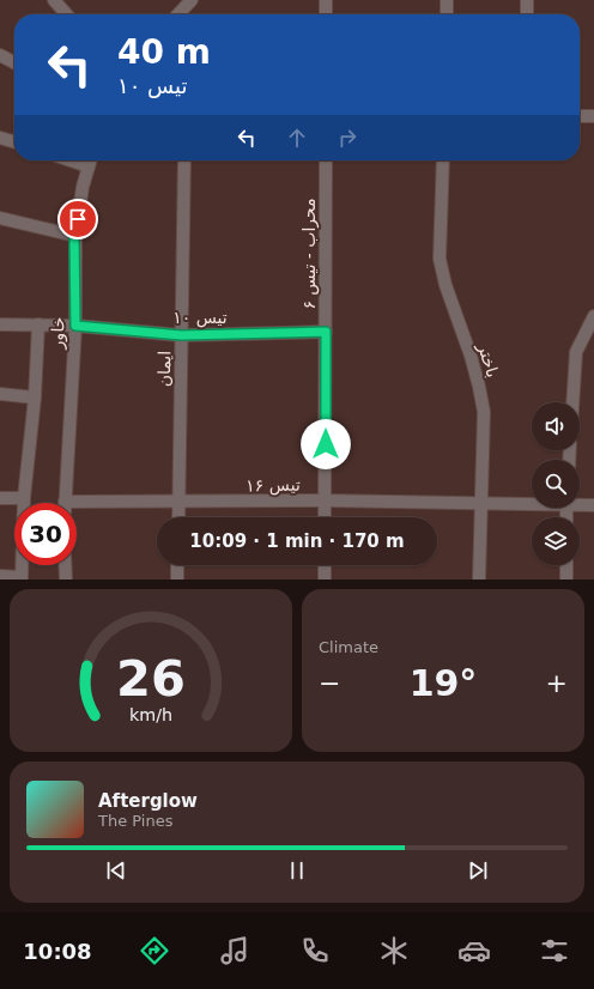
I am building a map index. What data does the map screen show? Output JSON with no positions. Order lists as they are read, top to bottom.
{
  "streets": {
    "street": [
      "محراب - تیس ۶",
      "تیس ۱۰",
      "خاور",
      "باختر",
      "ایمان",
      "تیس ۱۶"
    ]
  },
  "crossings": [
    ["محراب - تیس ۶", "تیس ۱۰"],
    ["محراب - تیس ۶", "تیس ۱۶"],
    ["تیس ۱۰", "خاور"],
    ["تیس ۱۰", "ایمان"],
    ["باختر", "تیس ۱۶"],
    ["ایمان", "تیس ۱۶"]
  ],
  "page": {
    "turn": ["40 m", "تیس ۱۰"],
    "limit": "30",
    "trip": "10:09 · 1 min · 170 m",
    "tile": "Climate",
    "heat": ["−", "19°", "+"],
    "song": ["Afterglow", "The Pines"],
    "tabs": "10:08",
    "gauge": ["26", "km/h"]
  }
}
